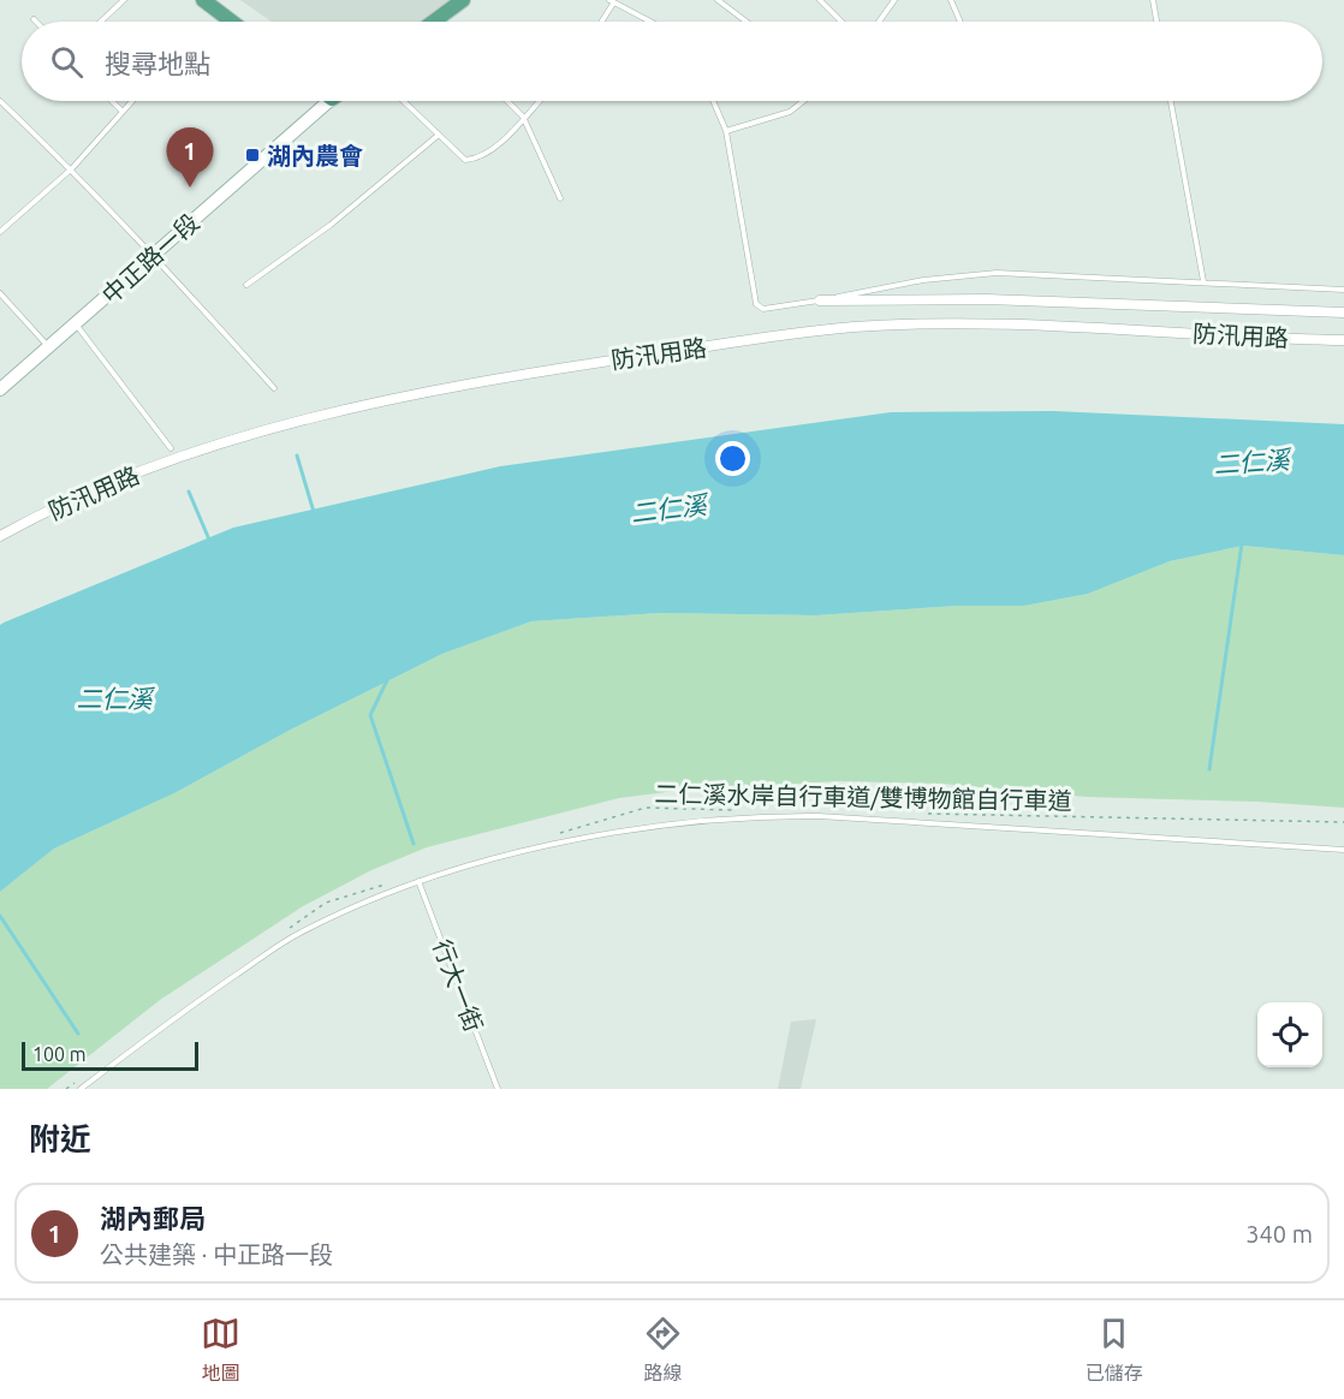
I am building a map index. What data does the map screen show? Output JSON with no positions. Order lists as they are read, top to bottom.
{
  "streets": {
    "street": ["中正路一段", "防汛用路"],
    "lane": ["行大一街"],
    "path": ["二仁溪水岸自行車道/雙博物館自行車道"]
  },
  "water": ["二仁溪"],
  "places": {
    "transit": ["湖內農會"]
  },
  "scale_bar": "100 m",
  "page": {
    "search": "搜尋地點",
    "pins": "1",
    "scale": "100 m",
    "heading": "附近",
    "list": [
      {
        "mark": "1",
        "name": "湖內郵局",
        "note": "公共建築 · 中正路一段",
        "value": "340 m"
      }
    ],
    "nav": ["地圖", "路線", "已儲存"]
  }
}
